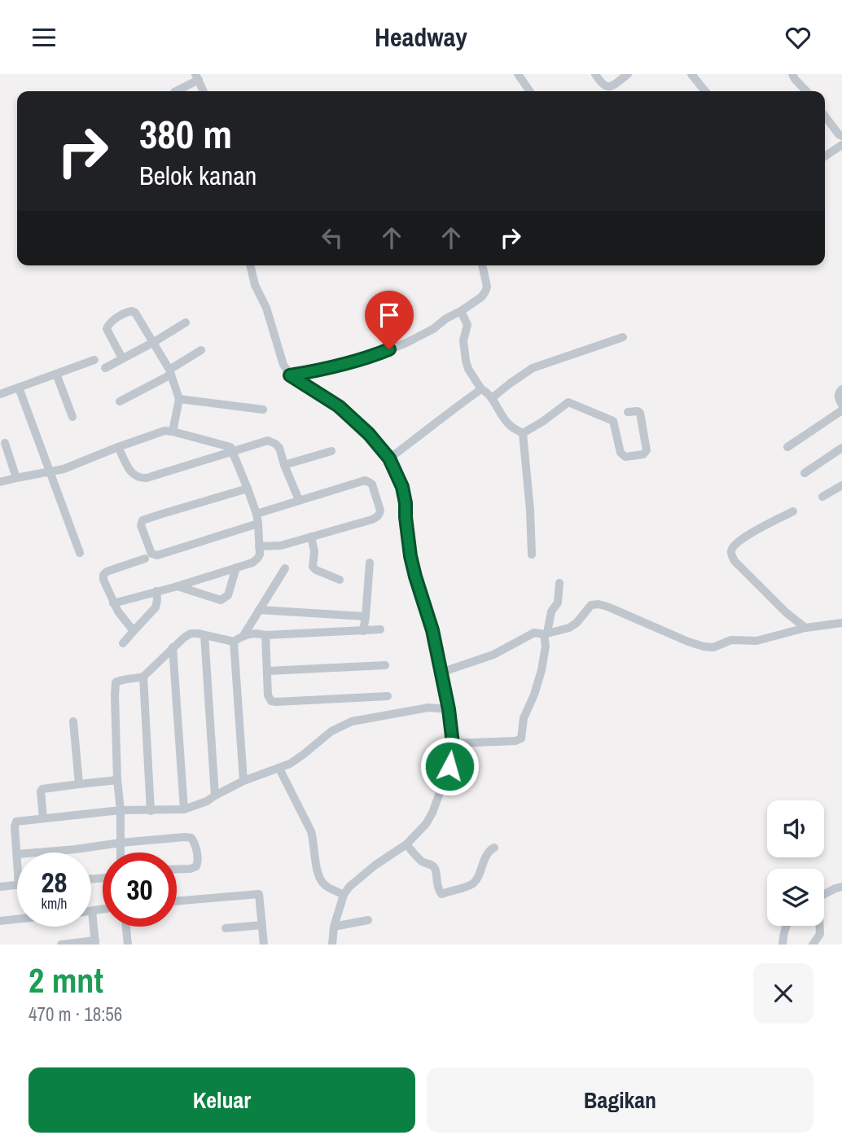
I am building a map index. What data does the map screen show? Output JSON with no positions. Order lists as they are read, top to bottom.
{
  "page": {
    "header": "Headway",
    "turn": ["380 m", "Belok kanan"],
    "speed": "28 km/h",
    "limit": "30",
    "heading": ["2 mnt", "470 m · 18:56"],
    "buttons": ["Keluar", "Bagikan"]
  }
}
